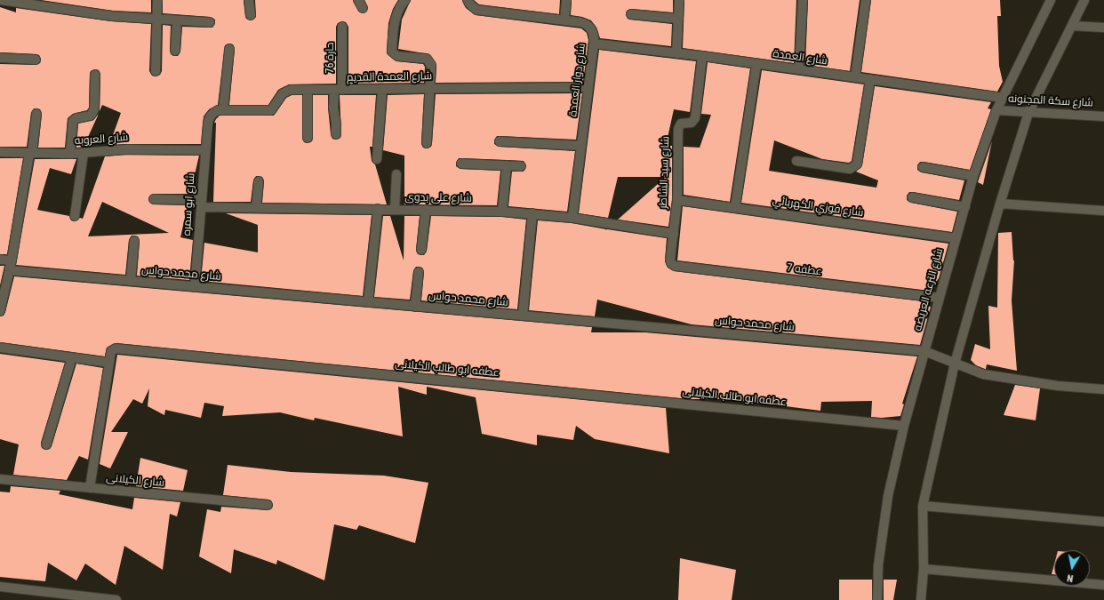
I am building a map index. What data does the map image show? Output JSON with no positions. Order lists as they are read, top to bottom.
{
  "streets": {
    "street": [
      "حارة 76",
      "شارع العمدة",
      "شارع العمدة القديم",
      "شارع دوار العمدة",
      "شارع سكة المجنونه",
      "شارع العروبه",
      "شارع سيد الشاطر",
      "شارع على بدوى",
      "شارع ابو سمره",
      "شارع فوزي الكهربائي",
      "عطفه 7",
      "شارع محمد حواس",
      "شارع الترعه العريضه",
      "عطفه ابو طالب الكيلانى",
      "شارع الكيلانى"
    ]
  },
  "crossings": [
    ["حارة 76", "شارع العمدة القديم"],
    ["شارع العمدة", "شارع دوار العمدة"],
    ["شارع العمدة", "شارع سيد الشاطر"],
    ["شارع العمدة", "شارع الترعه العريضه"],
    ["شارع العمدة القديم", "شارع دوار العمدة"],
    ["شارع العمدة القديم", "شارع ابو سمره"],
    ["شارع دوار العمدة", "شارع على بدوى"],
    ["شارع سكة المجنونه", "شارع الترعه العريضه"],
    ["شارع العروبه", "شارع ابو سمره"],
    ["شارع سيد الشاطر", "شارع على بدوى"],
    ["شارع سيد الشاطر", "شارع فوزي الكهربائي"],
    ["شارع سيد الشاطر", "عطفه 7"],
    ["شارع على بدوى", "شارع ابو سمره"],
    ["شارع ابو سمره", "شارع محمد حواس"],
    ["شارع فوزي الكهربائي", "شارع الترعه العريضه"],
    ["عطفه 7", "شارع الترعه العريضه"],
    ["شارع محمد حواس", "شارع الترعه العريضه"],
    ["شارع الترعه العريضه", "عطفه ابو طالب الكيلانى"]
  ],
  "north": "bottom"
}
